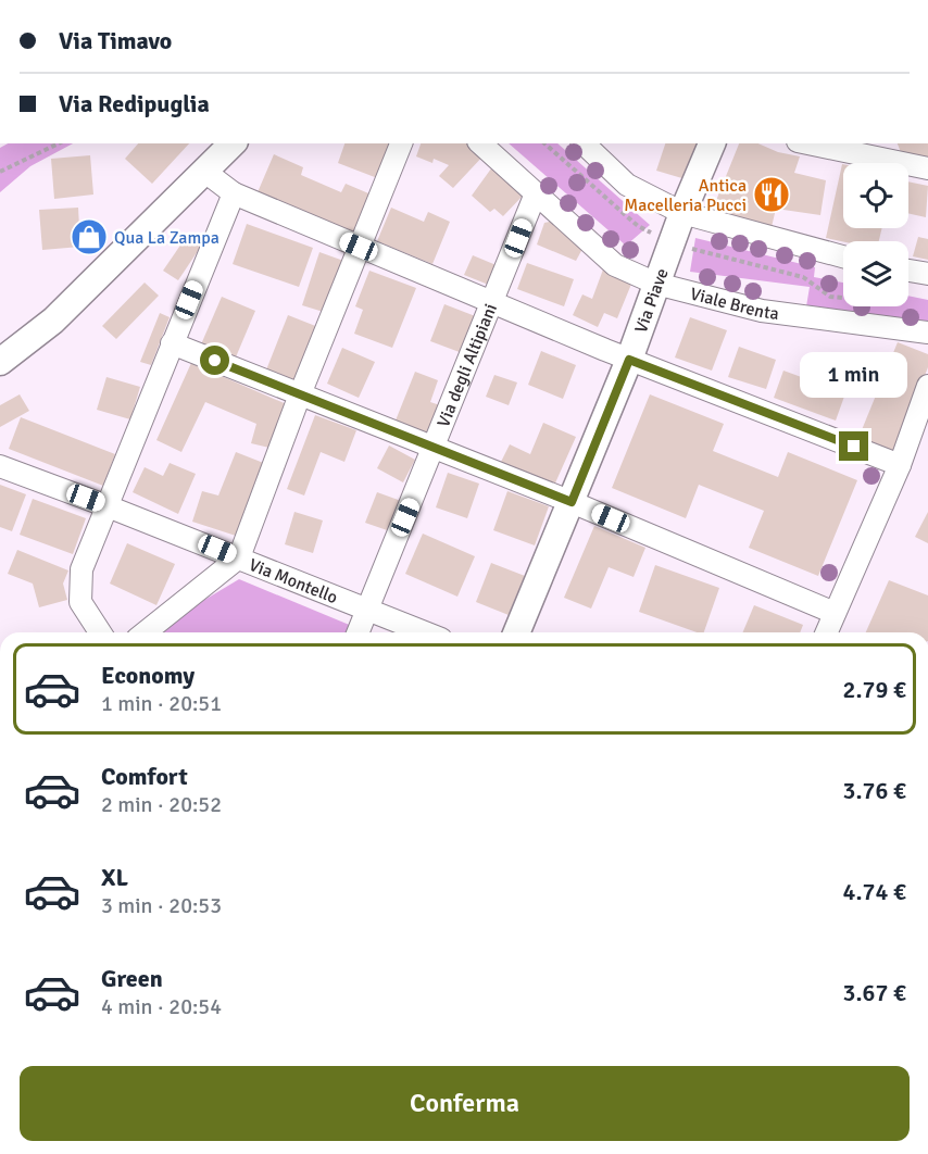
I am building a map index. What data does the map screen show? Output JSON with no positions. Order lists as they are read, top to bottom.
{
  "streets": {
    "street": [
      "Via Piave",
      "Viale Brenta",
      "Via degli Altipiani",
      "Via Montello"
    ]
  },
  "crossings": [
    ["Via Piave", "Viale Brenta"],
    ["Viale Brenta", "Via degli Altipiani"],
    ["Via degli Altipiani", "Via Montello"]
  ],
  "places": {
    "restaurant": ["Antica Macelleria Pucci"],
    "shop": ["Qua La Zampa"]
  },
  "page": {
    "banner": ["Via Timavo", "Via Redipuglia"],
    "bubble": "1 min",
    "list": [
      {
        "name": "Economy",
        "note": "1 min · 20:51",
        "value": "2.79 €"
      },
      {
        "name": "Comfort",
        "note": "2 min · 20:52",
        "value": "3.76 €"
      },
      {
        "name": "XL",
        "note": "3 min · 20:53",
        "value": "4.74 €"
      },
      {
        "name": "Green",
        "note": "4 min · 20:54",
        "value": "3.67 €"
      }
    ],
    "buttons": "Conferma"
  }
}
